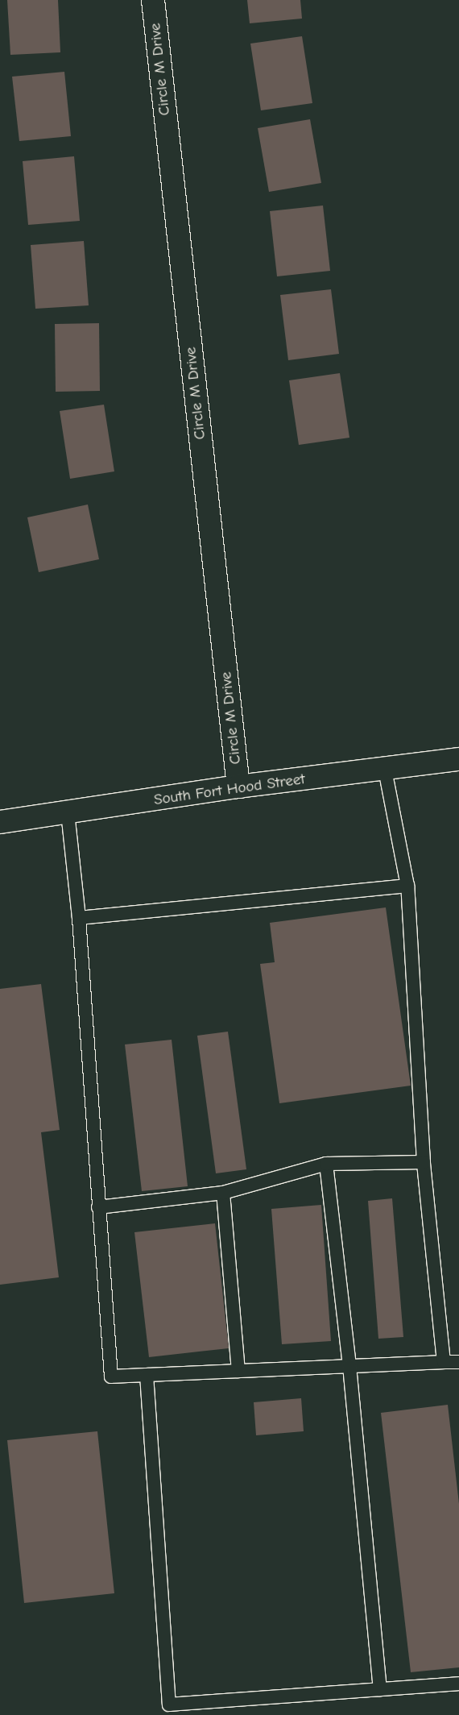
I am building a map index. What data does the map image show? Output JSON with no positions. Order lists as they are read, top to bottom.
{
  "streets": {
    "main road": ["Circle M Drive", "South Fort Hood Street"]
  },
  "crossings": [
    ["Circle M Drive", "South Fort Hood Street"]
  ]
}
